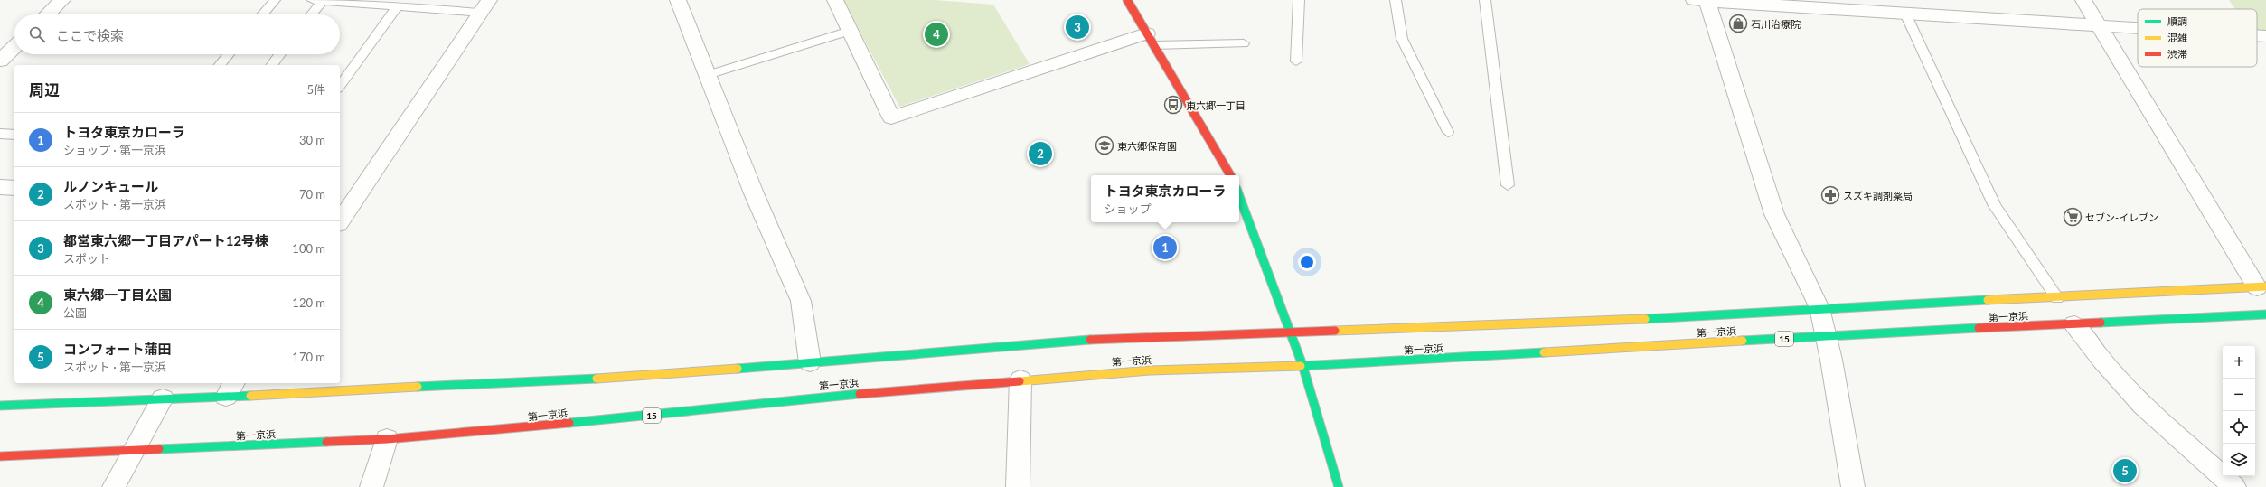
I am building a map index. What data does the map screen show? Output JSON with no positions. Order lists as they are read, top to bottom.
{
  "streets": {
    "main road": ["第一京浜", "15"]
  },
  "places": {
    "shop": ["石川治療院"],
    "bus stop": ["東六郷一丁目"],
    "school or university": ["東六郷保育園"],
    "pharmacy": ["スズキ調剤薬局"],
    "supermarket": ["セブン-イレブン"]
  },
  "legend": ["順調", "混雑", "渋滞"],
  "page": {
    "pins": [
      "3",
      "4",
      "2",
      "1",
      "5"
    ],
    "search": "ここで検索",
    "heading": ["周辺", "5件"],
    "list": [
      {
        "mark": "1",
        "name": "トヨタ東京カローラ",
        "note": "ショップ · 第一京浜",
        "value": "30 m"
      },
      {
        "mark": "2",
        "name": "ルノンキュール",
        "note": "スポット · 第一京浜",
        "value": "70 m"
      },
      {
        "mark": "3",
        "name": "都営東六郷一丁目アパート12号棟",
        "note": "スポット",
        "value": "100 m"
      },
      {
        "mark": "4",
        "name": "東六郷一丁目公園",
        "note": "公園",
        "value": "120 m"
      },
      {
        "mark": "5",
        "name": "コンフォート蒲田",
        "note": "スポット · 第一京浜",
        "value": "170 m"
      }
    ],
    "popup": ["トヨタ東京カローラ", "ショップ"],
    "map_buttons": ["+", "−"]
  }
}
